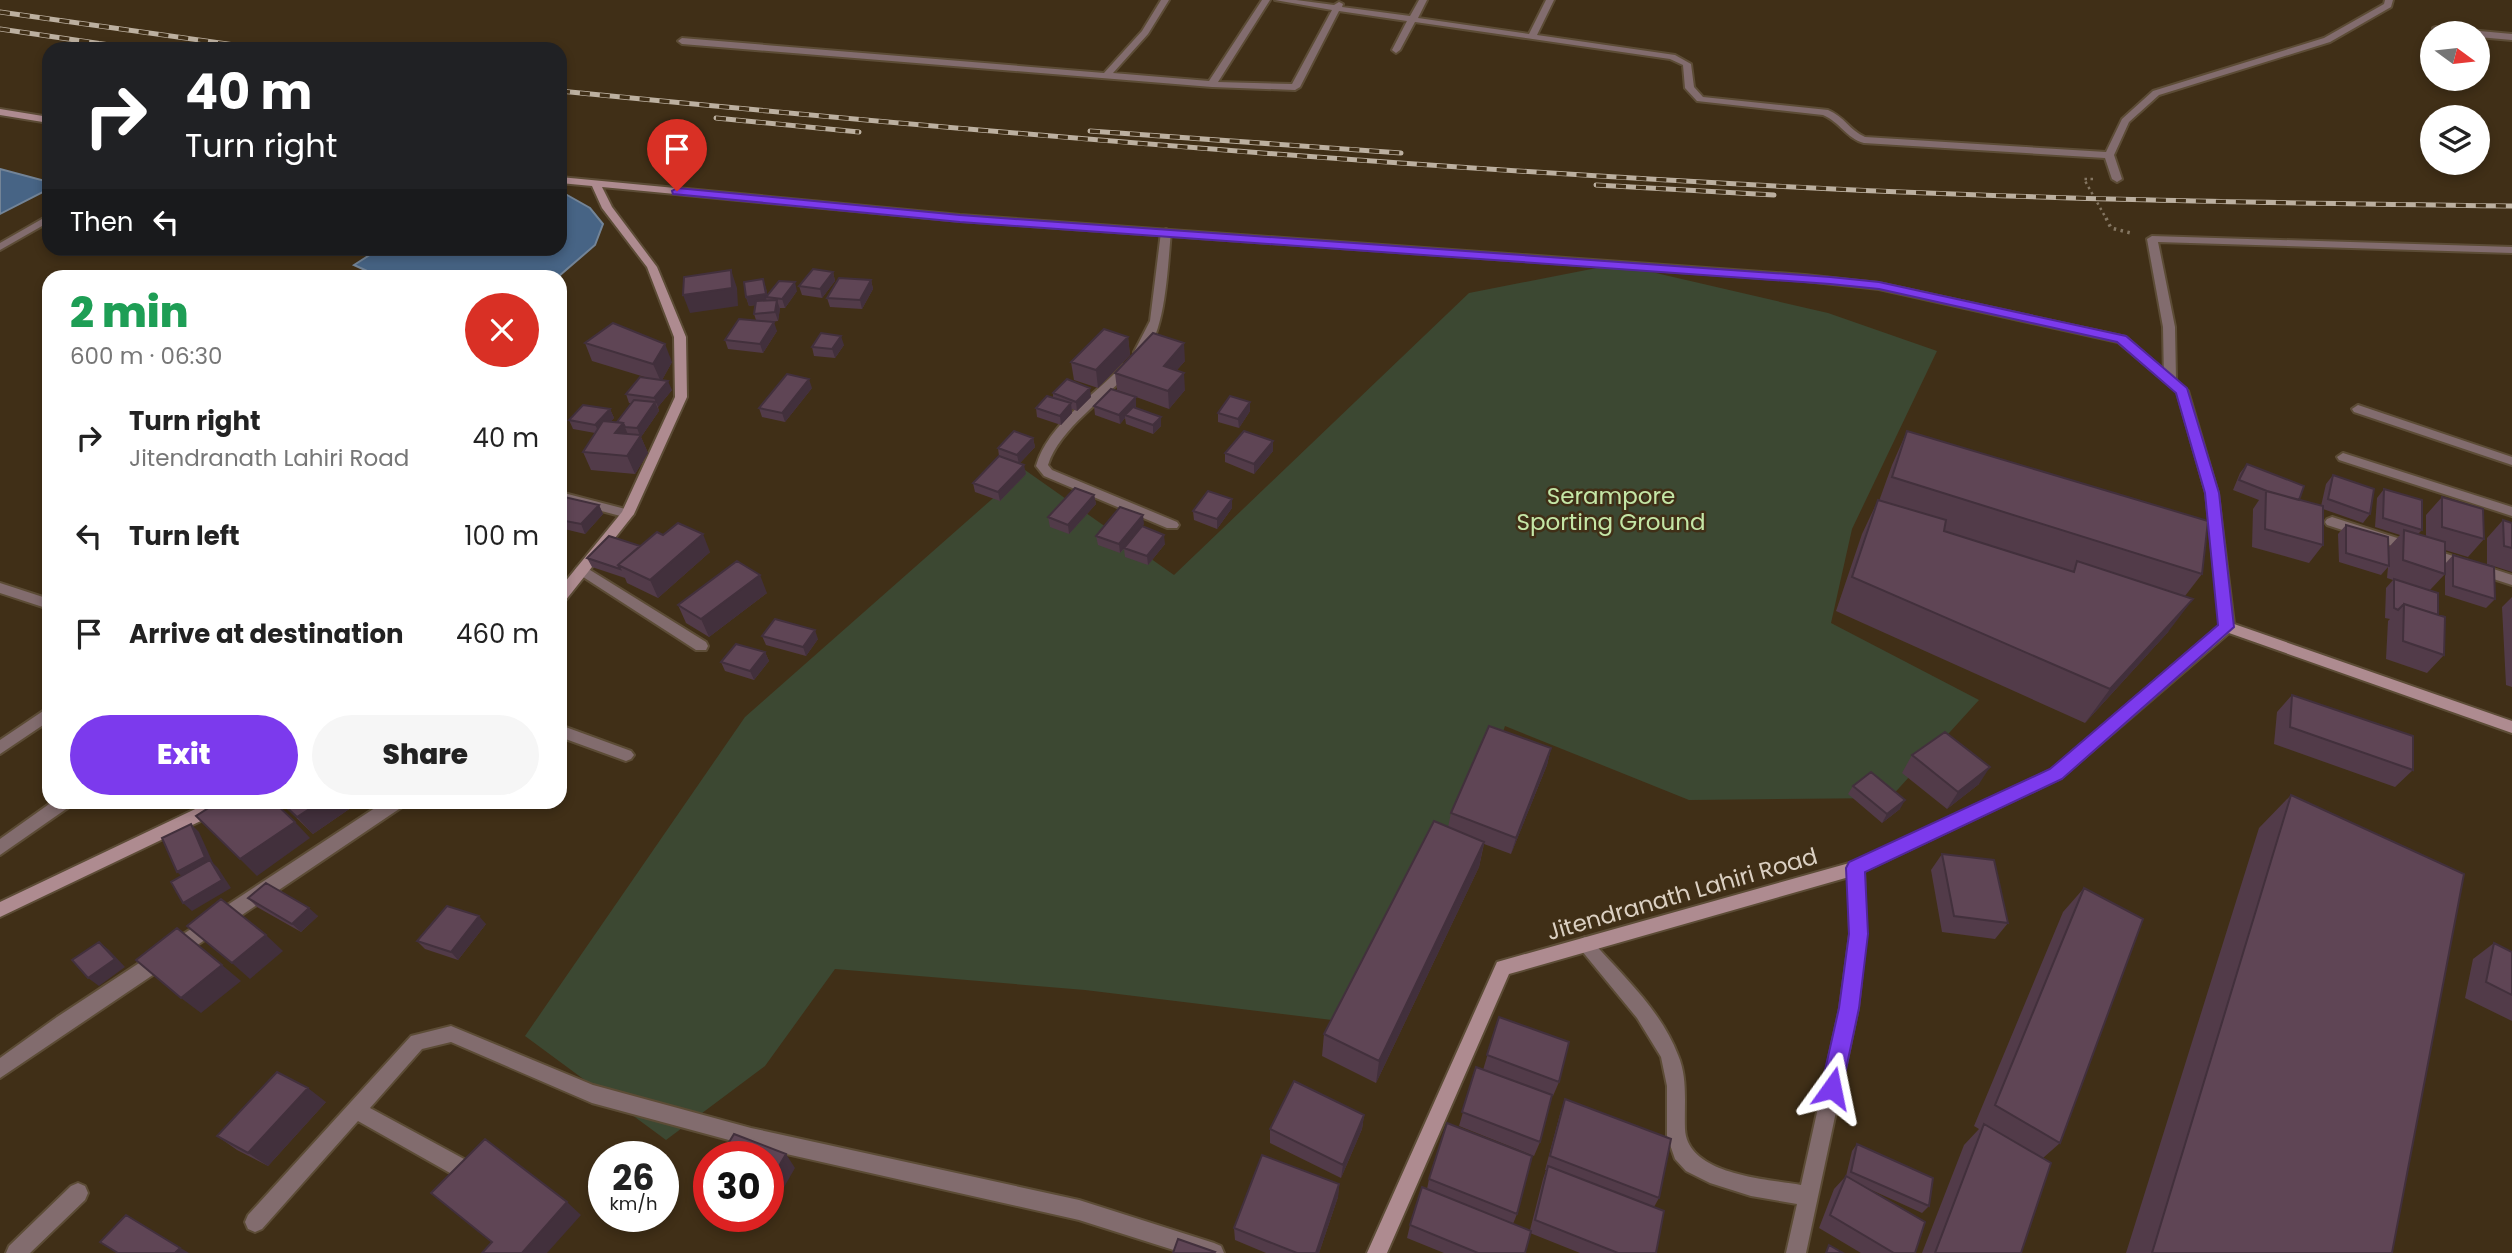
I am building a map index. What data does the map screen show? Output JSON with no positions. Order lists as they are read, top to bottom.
{
  "streets": {
    "street": ["Jitendranath Lahiri Road"]
  },
  "parks": ["Serampore Sporting Ground"],
  "north": "right",
  "page": {
    "turn": ["40 m", "Turn right"],
    "then": "Then",
    "heading": ["2 min", "600 m · 06:30"],
    "list": [
      {
        "name": "Turn right",
        "note": "Jitendranath Lahiri Road",
        "value": "40 m"
      },
      {
        "name": "Turn left",
        "value": "100 m"
      },
      {
        "name": "Arrive at destination",
        "value": "460 m"
      }
    ],
    "buttons": ["Exit", "Share"],
    "speed": "26 km/h",
    "limit": "30"
  }
}
